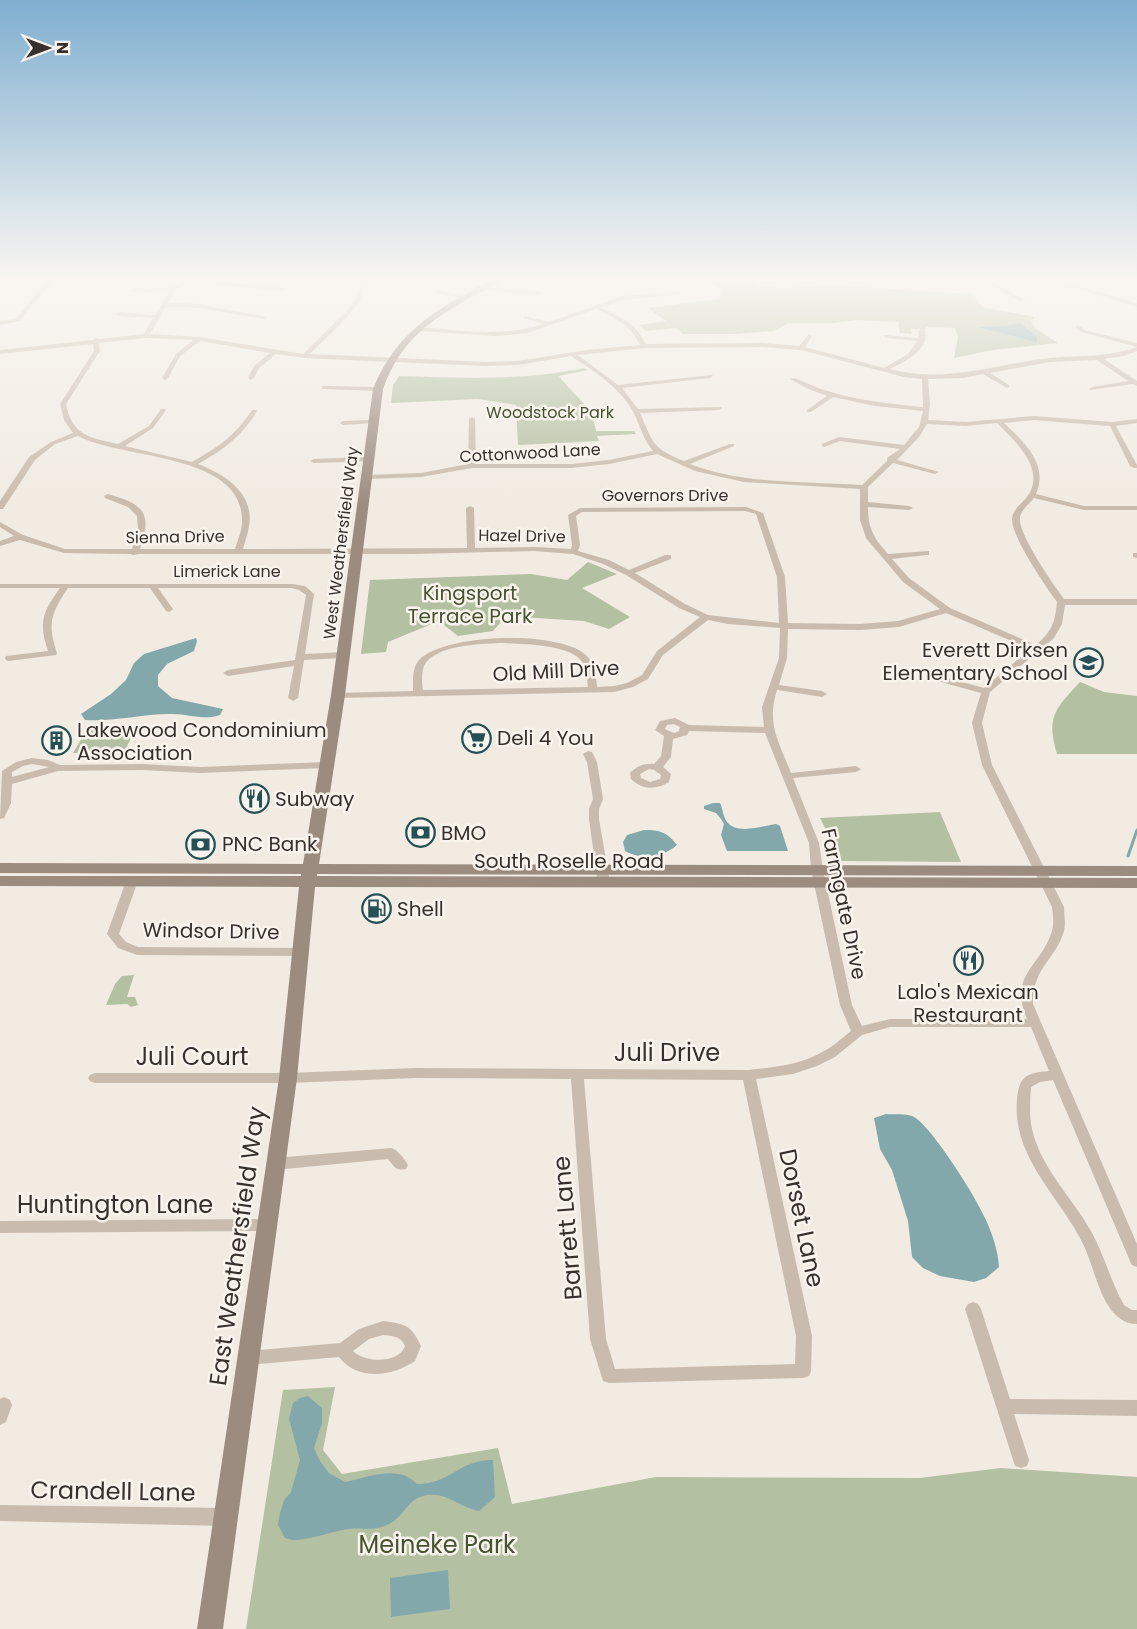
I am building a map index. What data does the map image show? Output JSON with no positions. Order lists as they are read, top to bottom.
{
  "streets": {
    "street": [
      "Cottonwood Lane",
      "Governors Drive",
      "Hazel Drive",
      "Sienna Drive",
      "West Weathersfield Way",
      "Limerick Lane",
      "Old Mill Drive",
      "South Roselle Road",
      "Farmgate Drive",
      "Windsor Drive",
      "Juli Drive",
      "Juli Court",
      "Huntington Lane",
      "Dorset Lane",
      "Barrett Lane",
      "East Weathersfield Way",
      "Crandell Lane"
    ]
  },
  "crossings": [
    ["Cottonwood Lane", "West Weathersfield Way"],
    ["Governors Drive", "Hazel Drive"],
    ["Governors Drive", "Farmgate Drive"],
    ["Hazel Drive", "Sienna Drive"],
    ["Hazel Drive", "West Weathersfield Way"],
    ["Hazel Drive", "Old Mill Drive"],
    ["Sienna Drive", "West Weathersfield Way"],
    ["West Weathersfield Way", "Old Mill Drive"],
    ["West Weathersfield Way", "South Roselle Road"],
    ["West Weathersfield Way", "East Weathersfield Way"],
    ["South Roselle Road", "Farmgate Drive"],
    ["South Roselle Road", "Windsor Drive"],
    ["South Roselle Road", "East Weathersfield Way"],
    ["Farmgate Drive", "Juli Drive"],
    ["Windsor Drive", "East Weathersfield Way"],
    ["Juli Drive", "Juli Court"],
    ["Juli Drive", "Dorset Lane"],
    ["Juli Drive", "Barrett Lane"],
    ["Juli Drive", "East Weathersfield Way"],
    ["Juli Court", "East Weathersfield Way"],
    ["Huntington Lane", "East Weathersfield Way"],
    ["Dorset Lane", "Barrett Lane"],
    ["East Weathersfield Way", "Crandell Lane"]
  ],
  "parks": ["Woodstock Park", "Kingsport Terrace Park", "Meineke Park"],
  "places": {
    "school or university": ["Everett Dirksen Elementary School"],
    "supermarket": ["Deli 4 You"],
    "building": ["Lakewood Condominium Association"],
    "restaurant": ["Subway", "Lalo's Mexican Restaurant"],
    "bank": ["BMO", "PNC Bank"],
    "fuel station": ["Shell"]
  },
  "north": "right"
}
